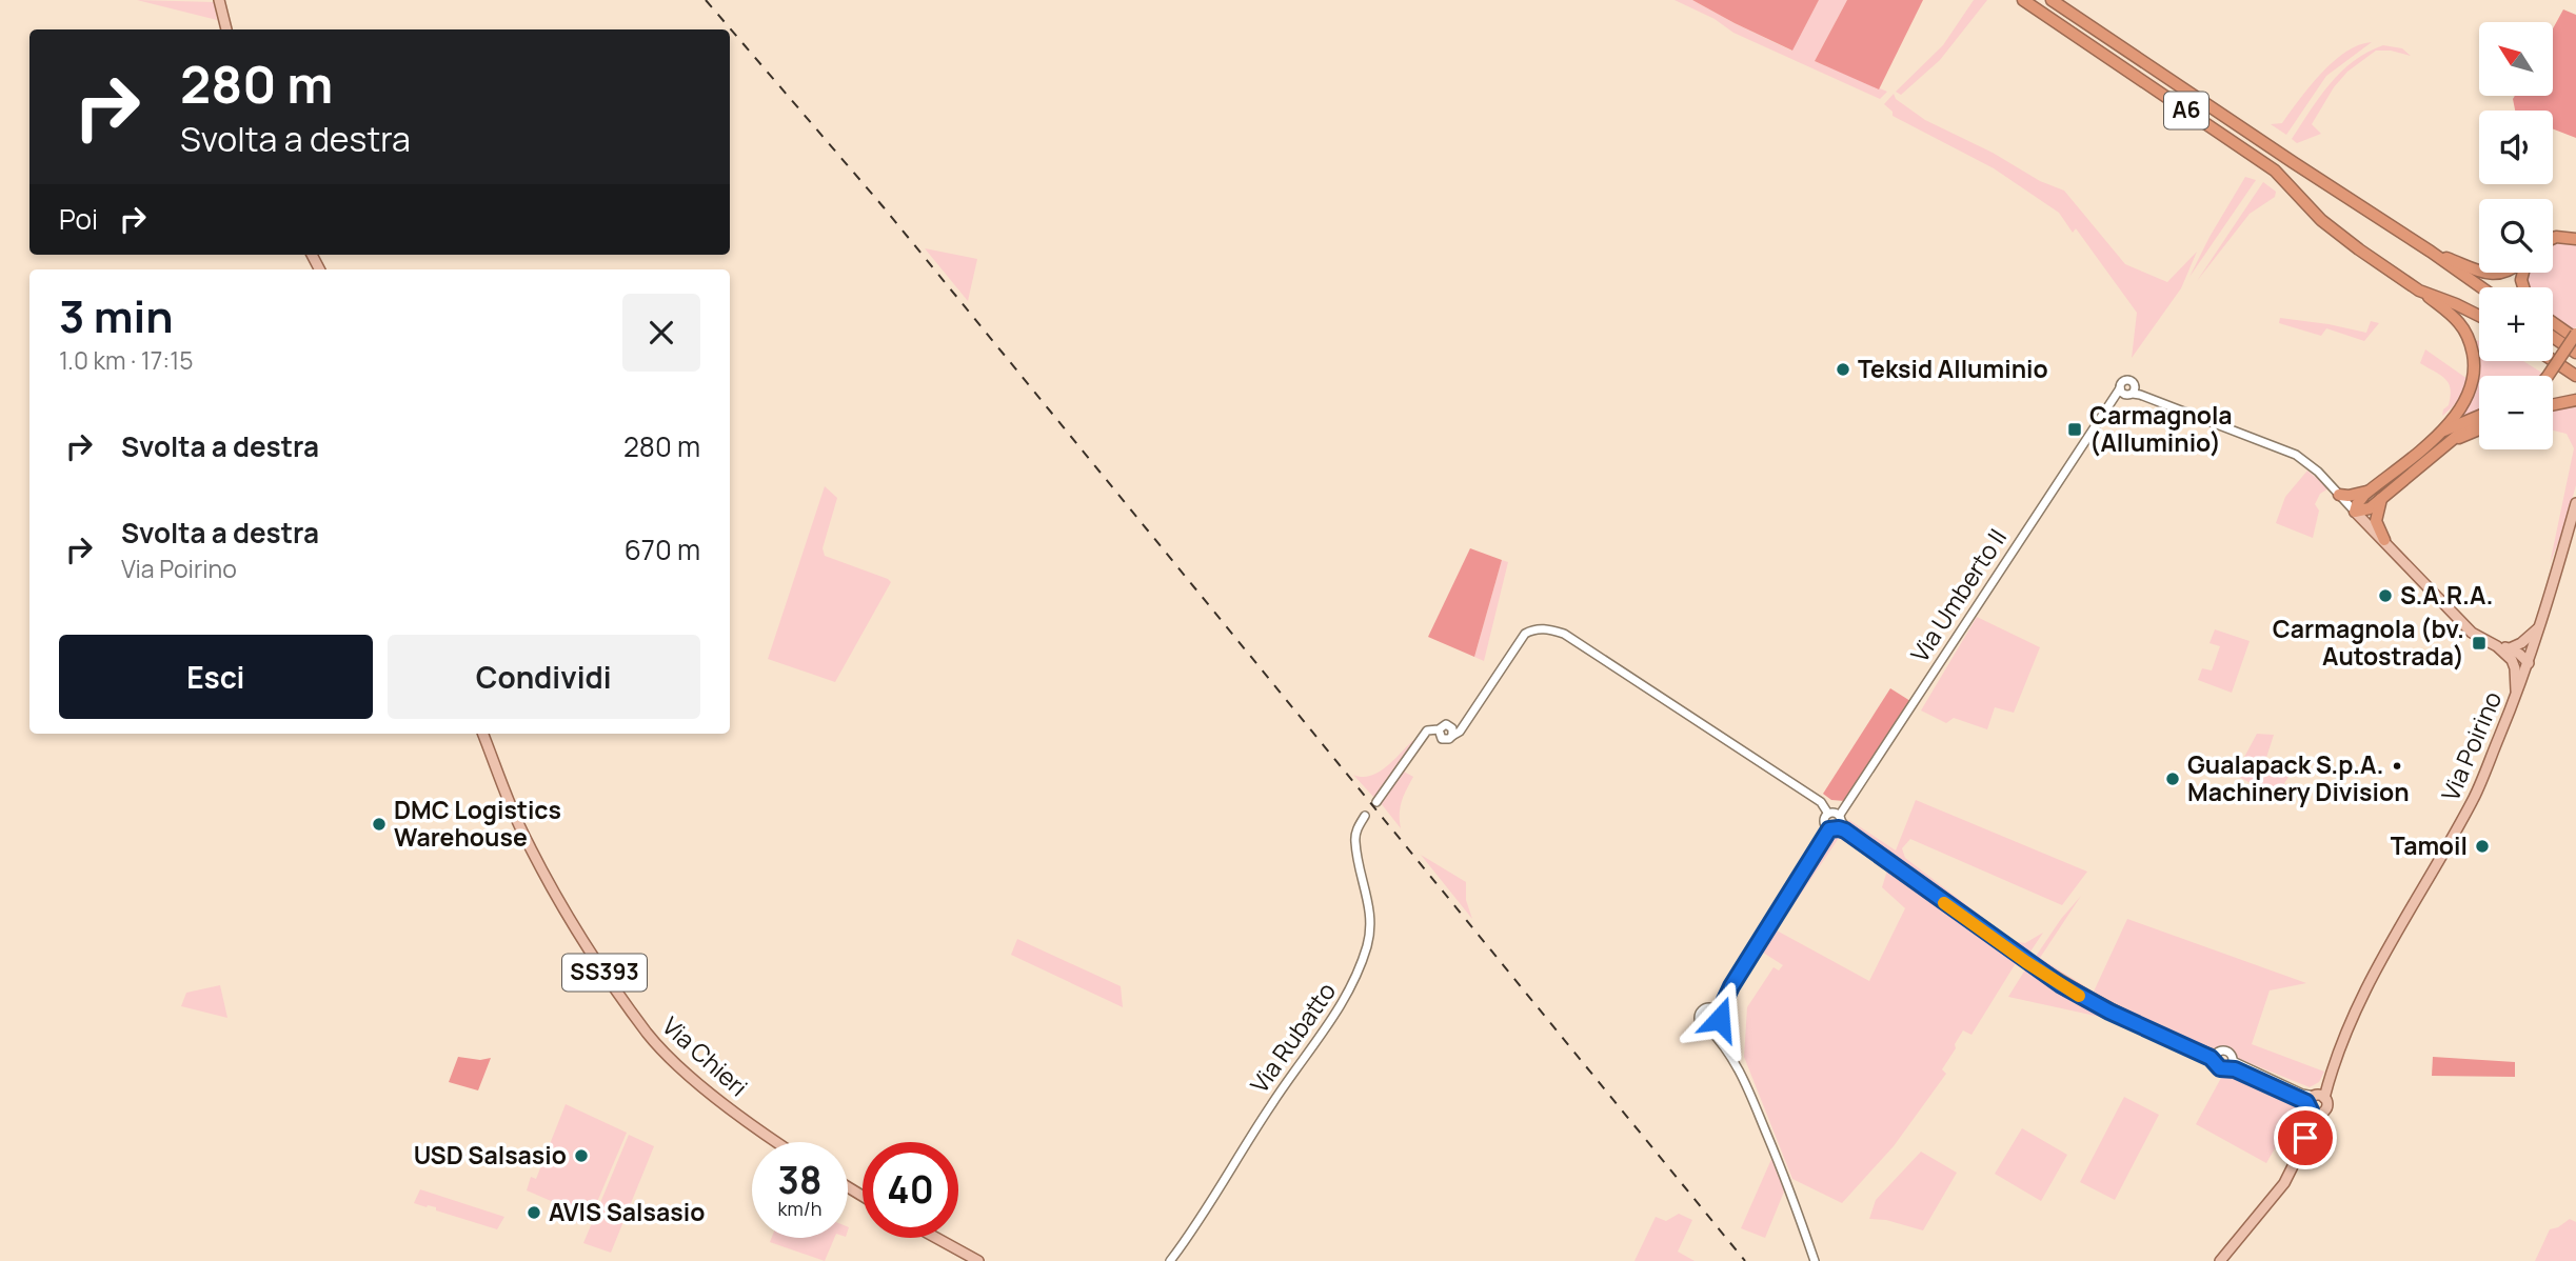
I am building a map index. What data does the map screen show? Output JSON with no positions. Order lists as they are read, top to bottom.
{
  "streets": {
    "highway": ["A6"],
    "main road": ["Via Poirino", "SS393", "Via Chieri"],
    "street": ["Via Umberto II", "Via Rubatto"]
  },
  "places": {
    "other": [
      "Teksid Alluminio",
      "S.A.R.A.",
      "Gualapack S.p.A. • Machinery Division",
      "DMC Logistics Warehouse",
      "Tamoil",
      "USD Salsasio",
      "AVIS Salsasio"
    ],
    "transit": ["Carmagnola (Alluminio)", "Carmagnola (bv. Autostrada)"]
  },
  "north": "top left",
  "page": {
    "map_buttons": ["+", "−"],
    "turn": ["280 m", "Svolta a destra"],
    "then": "Poi",
    "heading": ["3 min", "1.0 km · 17:15"],
    "list": [
      {
        "name": "Svolta a destra",
        "value": "280 m"
      },
      {
        "name": "Svolta a destra",
        "note": "Via Poirino",
        "value": "670 m"
      }
    ],
    "buttons": ["Esci", "Condividi"],
    "speed": "38 km/h",
    "limit": "40"
  }
}
